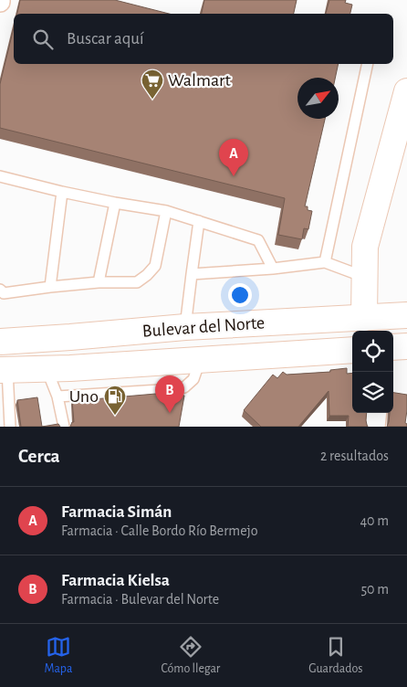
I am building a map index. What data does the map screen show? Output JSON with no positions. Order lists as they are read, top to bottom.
{
  "streets": {
    "main road": ["Bulevar del Norte"]
  },
  "places": {
    "supermarket": ["Walmart"],
    "fuel station": ["Uno"]
  },
  "north": "top right",
  "page": {
    "search": "Buscar aquí",
    "pins": ["A", "B"],
    "heading": ["Cerca", "2 resultados"],
    "list": [
      {
        "mark": "A",
        "name": "Farmacia Simán",
        "note": "Farmacia · Calle Bordo Río Bermejo",
        "value": "40 m"
      },
      {
        "mark": "B",
        "name": "Farmacia Kielsa",
        "note": "Farmacia · Bulevar del Norte",
        "value": "50 m"
      }
    ],
    "nav": ["Mapa", "Cómo llegar", "Guardados"]
  }
}
